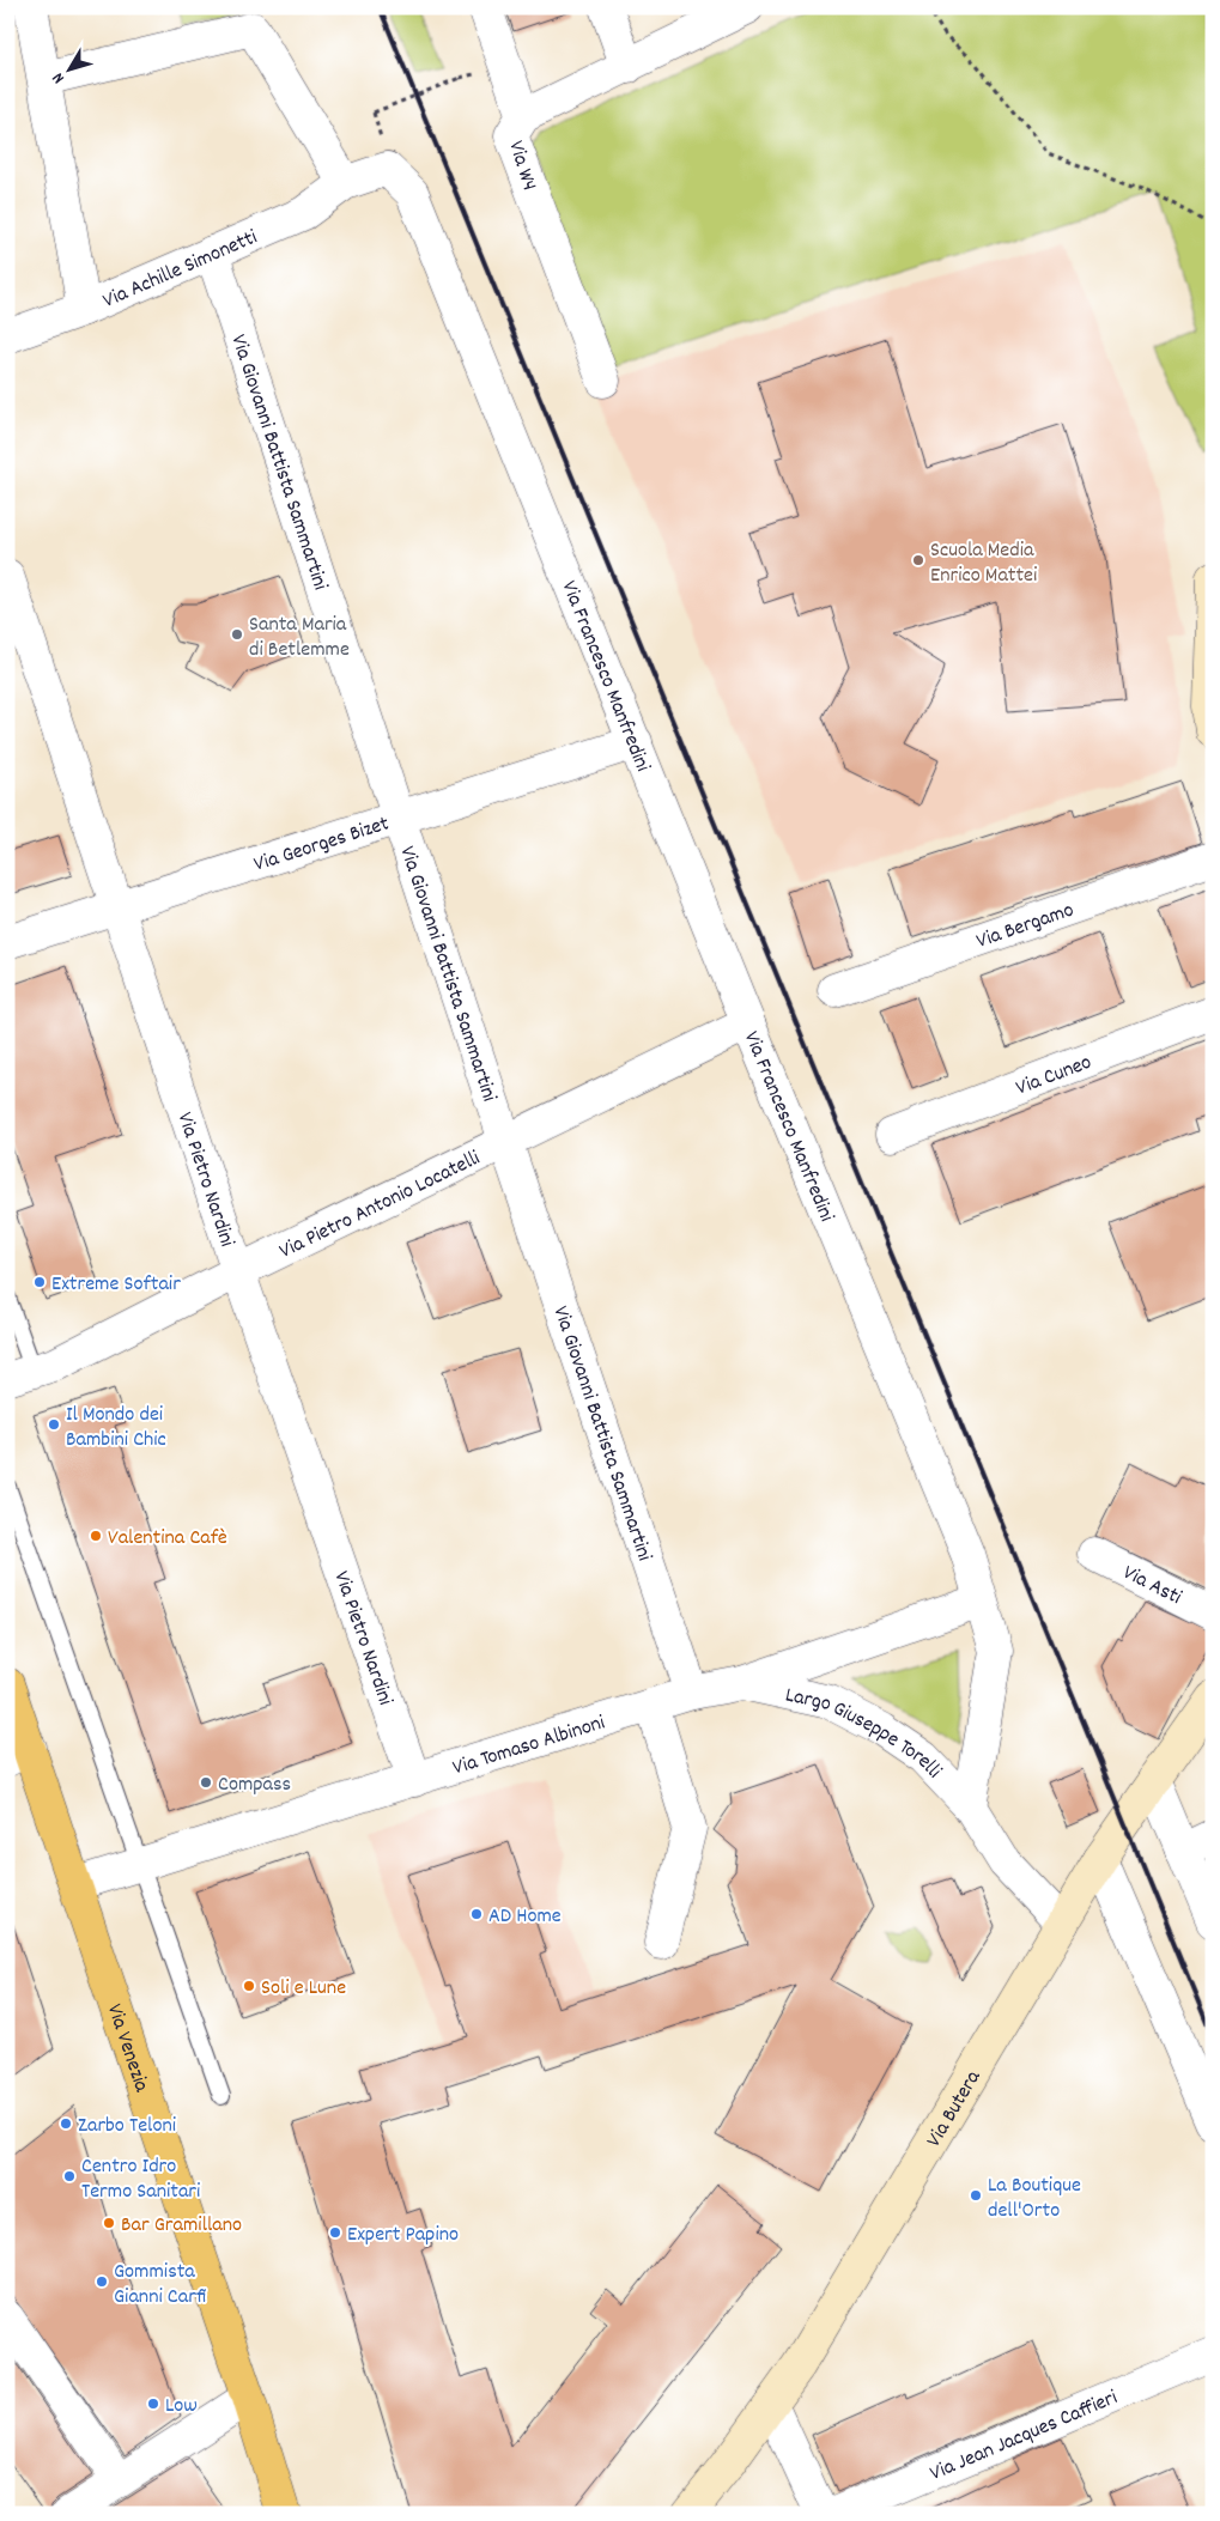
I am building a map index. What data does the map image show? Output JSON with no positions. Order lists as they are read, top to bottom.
{
  "streets": {
    "main road": ["Via Venezia"],
    "street": [
      "Via W4",
      "Via Achille Simonetti",
      "Via Giovanni Battista Sammartini",
      "Via Francesco Manfredini",
      "Via Georges Bizet",
      "Via Bergamo",
      "Via Cuneo",
      "Via Pietro Nardini",
      "Via Pietro Antonio Locatelli",
      "Via Asti",
      "Largo Giuseppe Torelli",
      "Via Tomaso Albinoni",
      "Via Butera",
      "Via Jean Jacques Caffieri"
    ]
  },
  "crossings": [
    ["Via Achille Simonetti", "Via Giovanni Battista Sammartini"],
    ["Via Achille Simonetti", "Via Francesco Manfredini"],
    ["Via Giovanni Battista Sammartini", "Via Georges Bizet"],
    ["Via Giovanni Battista Sammartini", "Via Pietro Antonio Locatelli"],
    ["Via Giovanni Battista Sammartini", "Via Tomaso Albinoni"],
    ["Via Francesco Manfredini", "Via Georges Bizet"],
    ["Via Francesco Manfredini", "Via Pietro Antonio Locatelli"],
    ["Via Francesco Manfredini", "Via Tomaso Albinoni"],
    ["Via Georges Bizet", "Via Pietro Nardini"],
    ["Via Pietro Nardini", "Via Pietro Antonio Locatelli"],
    ["Via Pietro Nardini", "Via Tomaso Albinoni"],
    ["Largo Giuseppe Torelli", "Via Tomaso Albinoni"],
    ["Largo Giuseppe Torelli", "Via Butera"],
    ["Via Tomaso Albinoni", "Via Venezia"]
  ],
  "places": [
    "Scuola Media Enrico Mattei",
    "Santa Maria di Betlemme",
    "Extreme Softair",
    "Il Mondo dei Bambini Chic",
    "Valentina Cafè",
    "Compass",
    "AD Home",
    "Soli e Lune",
    "Zarbo Teloni",
    "Centro Idro Termo Sanitari",
    "La Boutique dell'Orto",
    "Bar Gramillano",
    "Expert Papino",
    "Gommista Gianni Carfi",
    "Low"
  ],
  "north": "bottom left"
}
